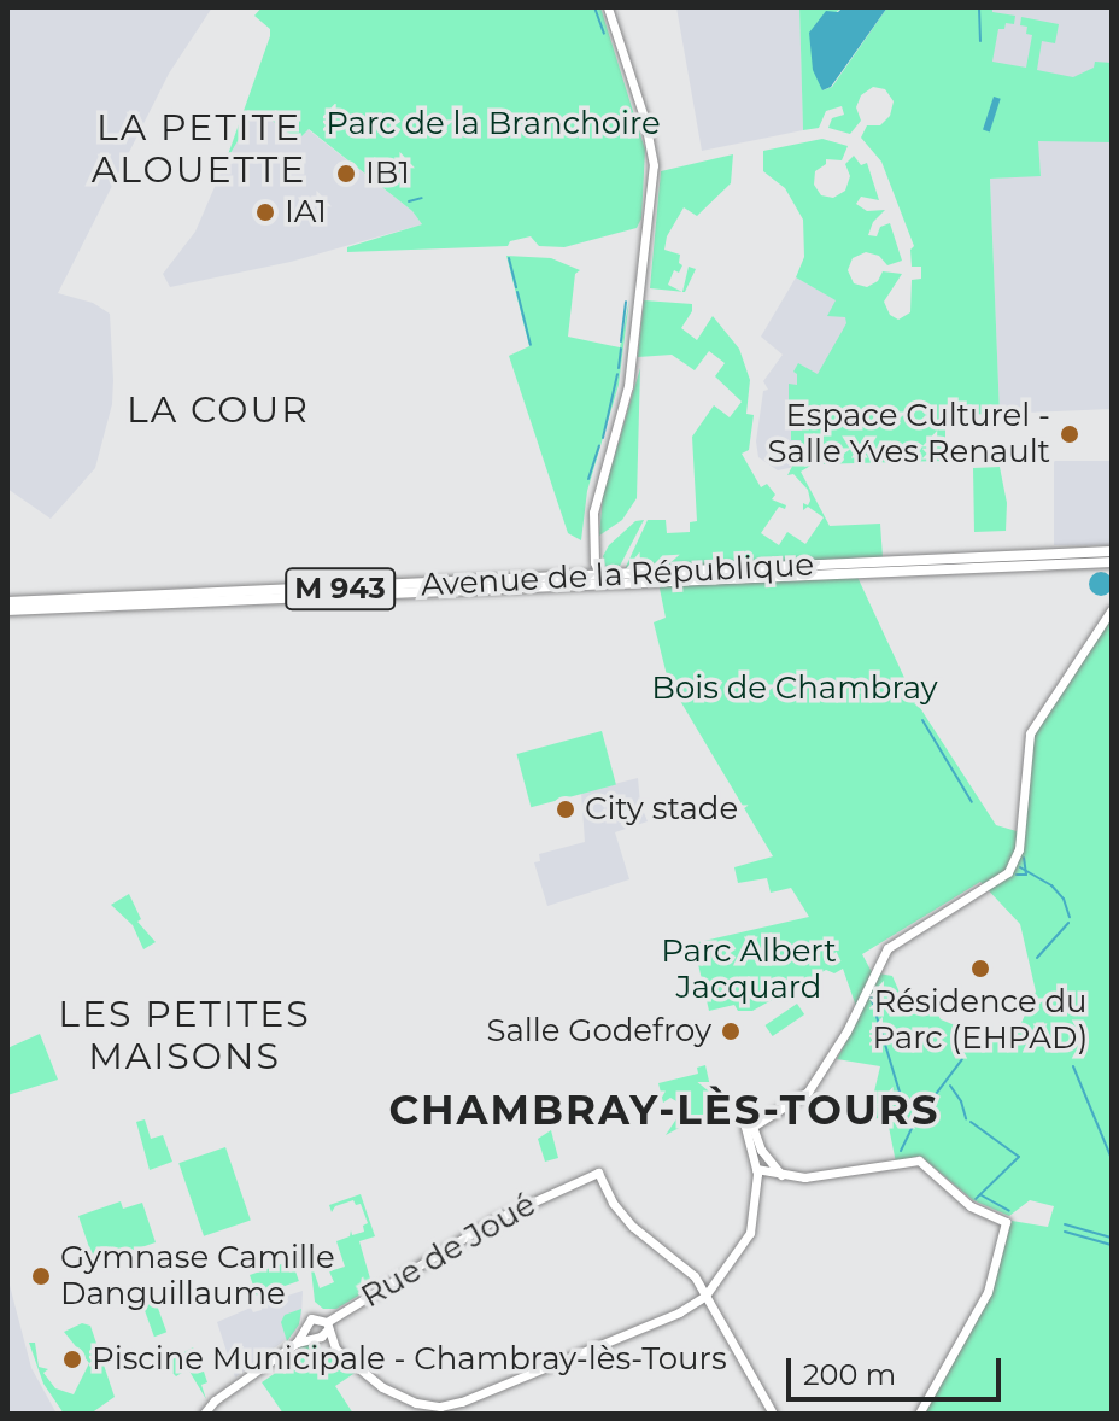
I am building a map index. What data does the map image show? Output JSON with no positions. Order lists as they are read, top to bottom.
{
  "streets": {
    "main road": ["Avenue de la République", "M 943"],
    "street": ["Rue de Joué"]
  },
  "districts": [
    "LA PETITE ALOUETTE",
    "LA COUR",
    "LES PETITES MAISONS",
    "CHAMBRAY-LÈS-TOURS"
  ],
  "parks": ["Parc de la Branchoire", "Bois de Chambray", "Parc Albert Jacquard"],
  "places": [
    "IB1",
    "IA1",
    "Espace Culturel - Salle Yves Renault",
    "City stade",
    "Résidence du Parc (EHPAD)",
    "Salle Godefroy",
    "Gymnase Camille Danguillaume",
    "Piscine Municipale - Chambray-lès-Tours"
  ],
  "scale_bar": "200 m"
}
